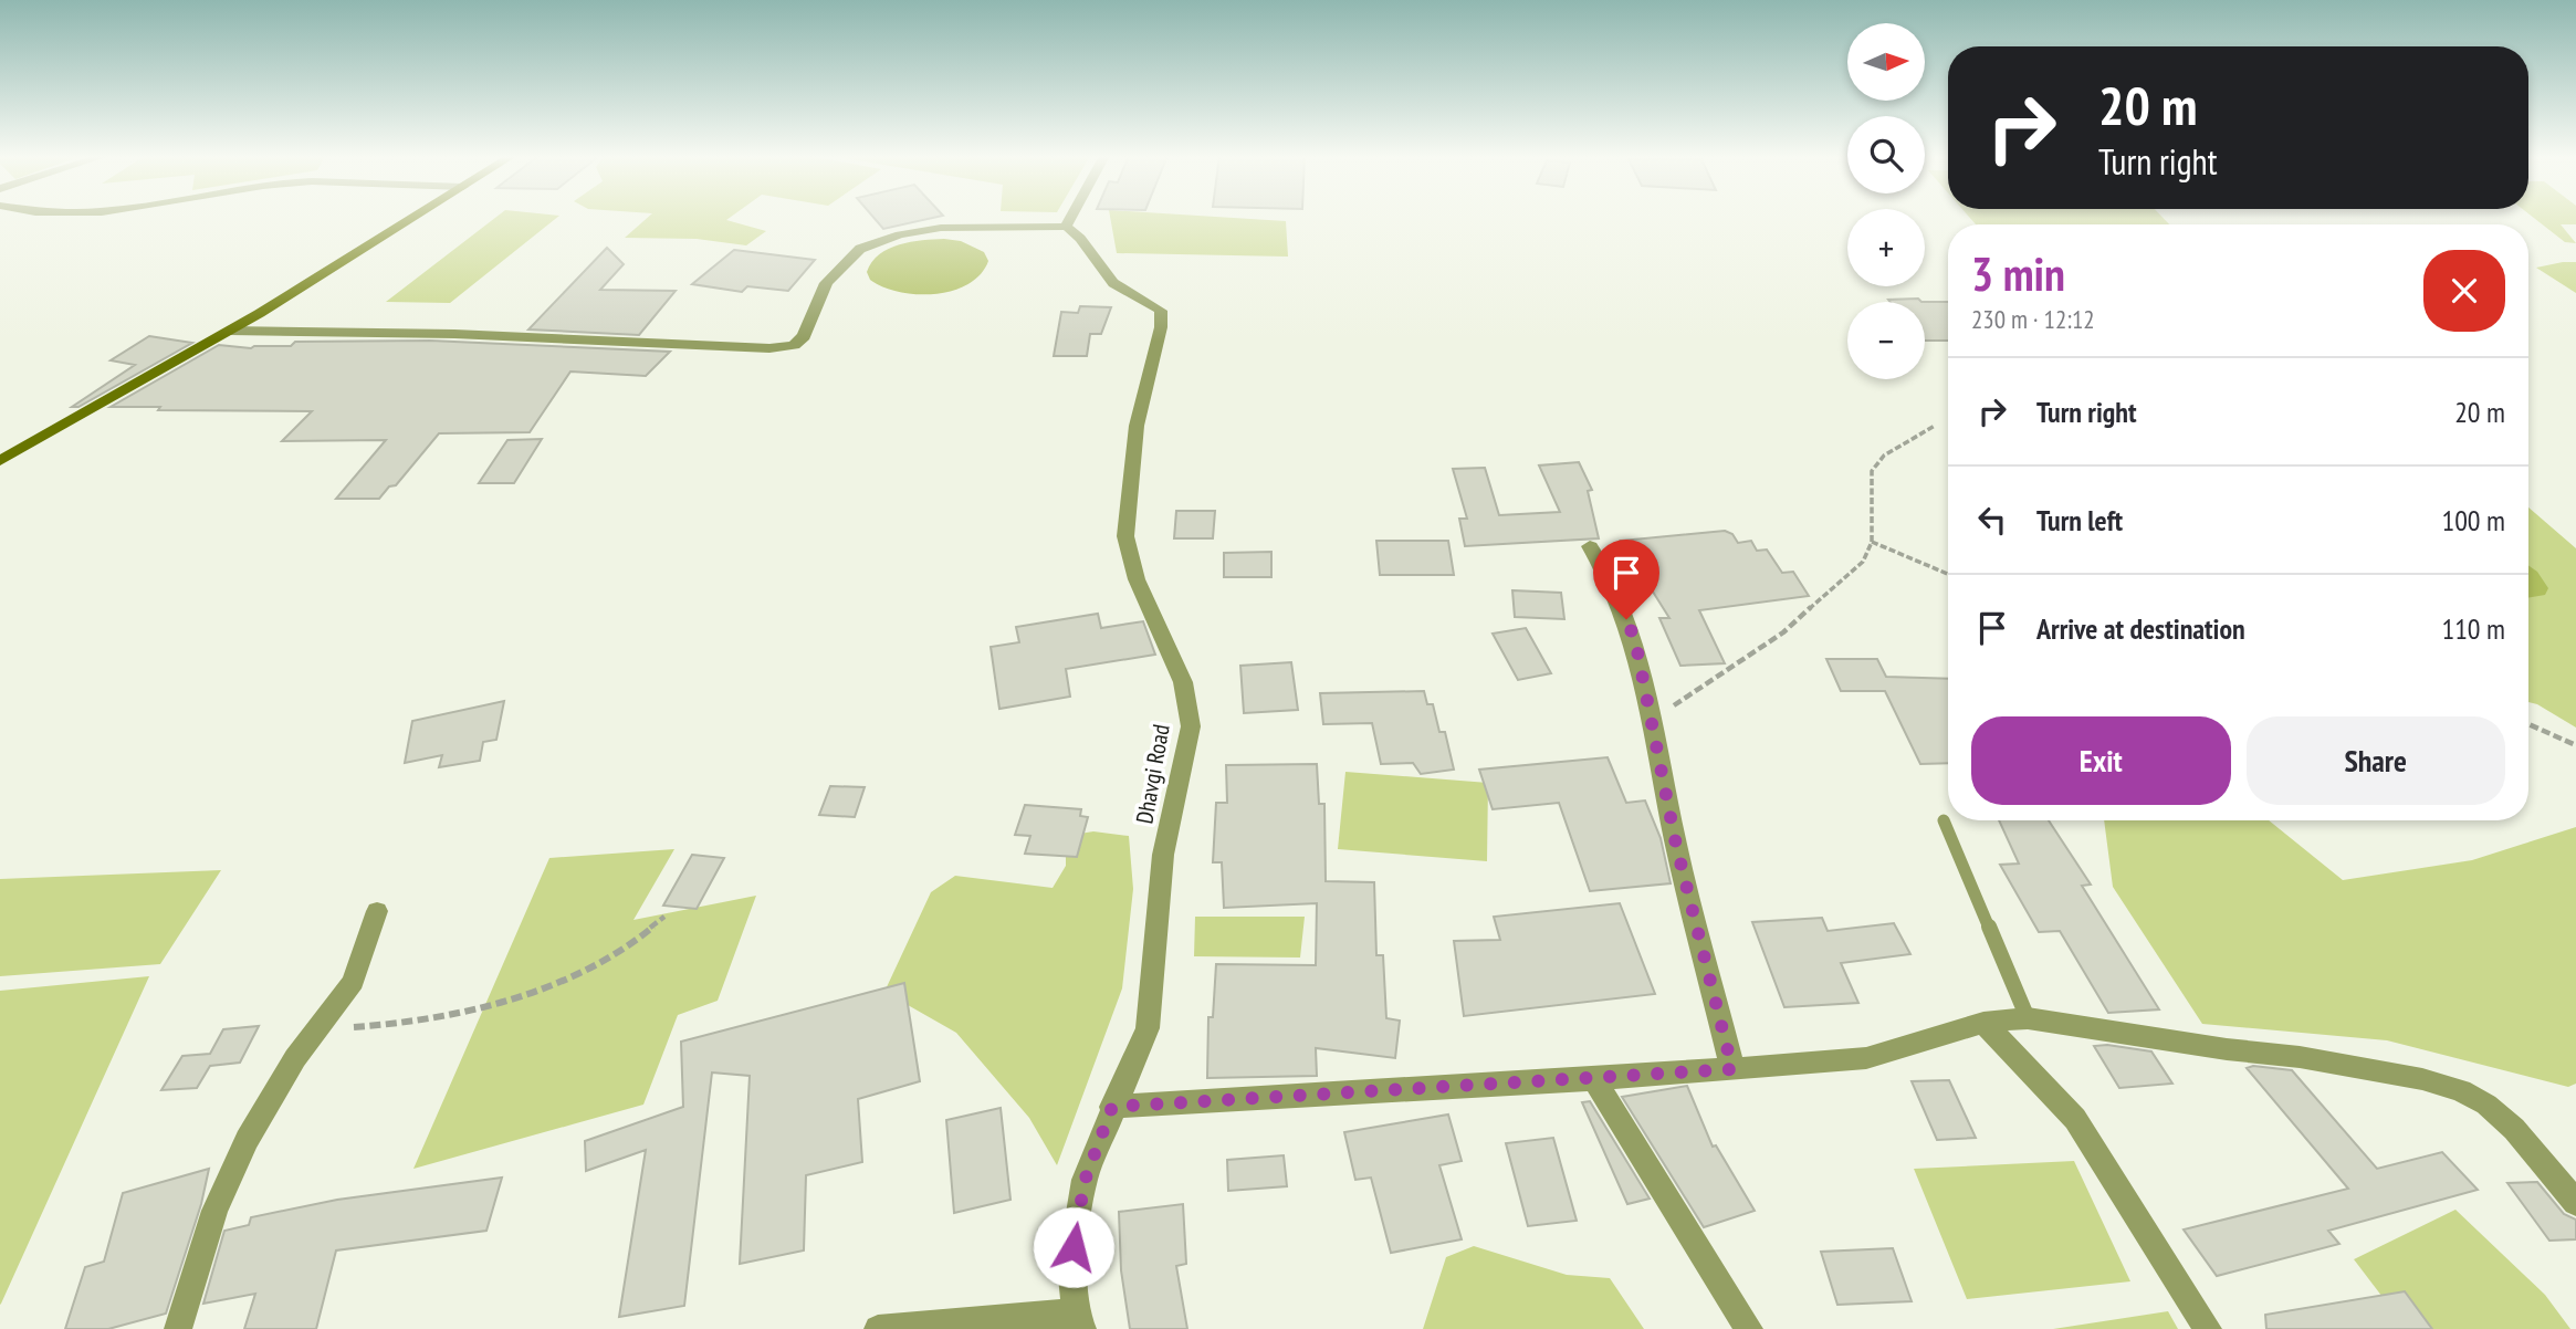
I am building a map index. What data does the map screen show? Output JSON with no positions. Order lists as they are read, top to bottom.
{
  "streets": {
    "street": ["Dhavgi Road"]
  },
  "north": "right",
  "page": {
    "map_buttons": ["+", "−"],
    "turn": ["20 m", "Turn right"],
    "heading": ["3 min", "230 m · 12:12"],
    "list": [
      {
        "name": "Turn right",
        "value": "20 m"
      },
      {
        "name": "Turn left",
        "value": "100 m"
      },
      {
        "name": "Arrive at destination",
        "value": "110 m"
      }
    ],
    "buttons": ["Exit", "Share"]
  }
}
